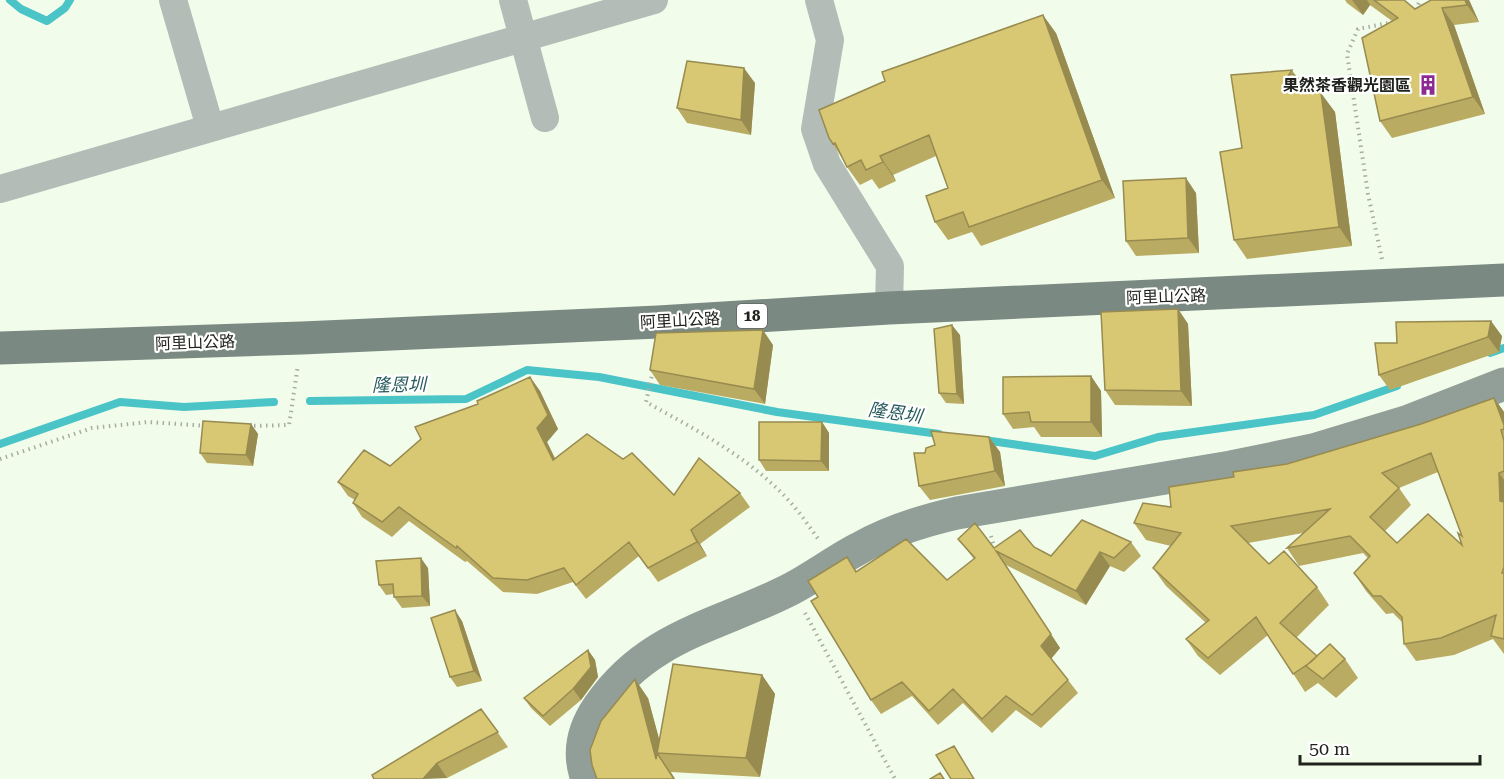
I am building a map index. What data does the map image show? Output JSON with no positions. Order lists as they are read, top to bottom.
{
  "streets": {
    "main road": ["阿里山公路", "18"]
  },
  "water": ["隆恩圳"],
  "places": {
    "building": ["果然茶香觀光園區"]
  },
  "scale_bar": "50 m"
}
